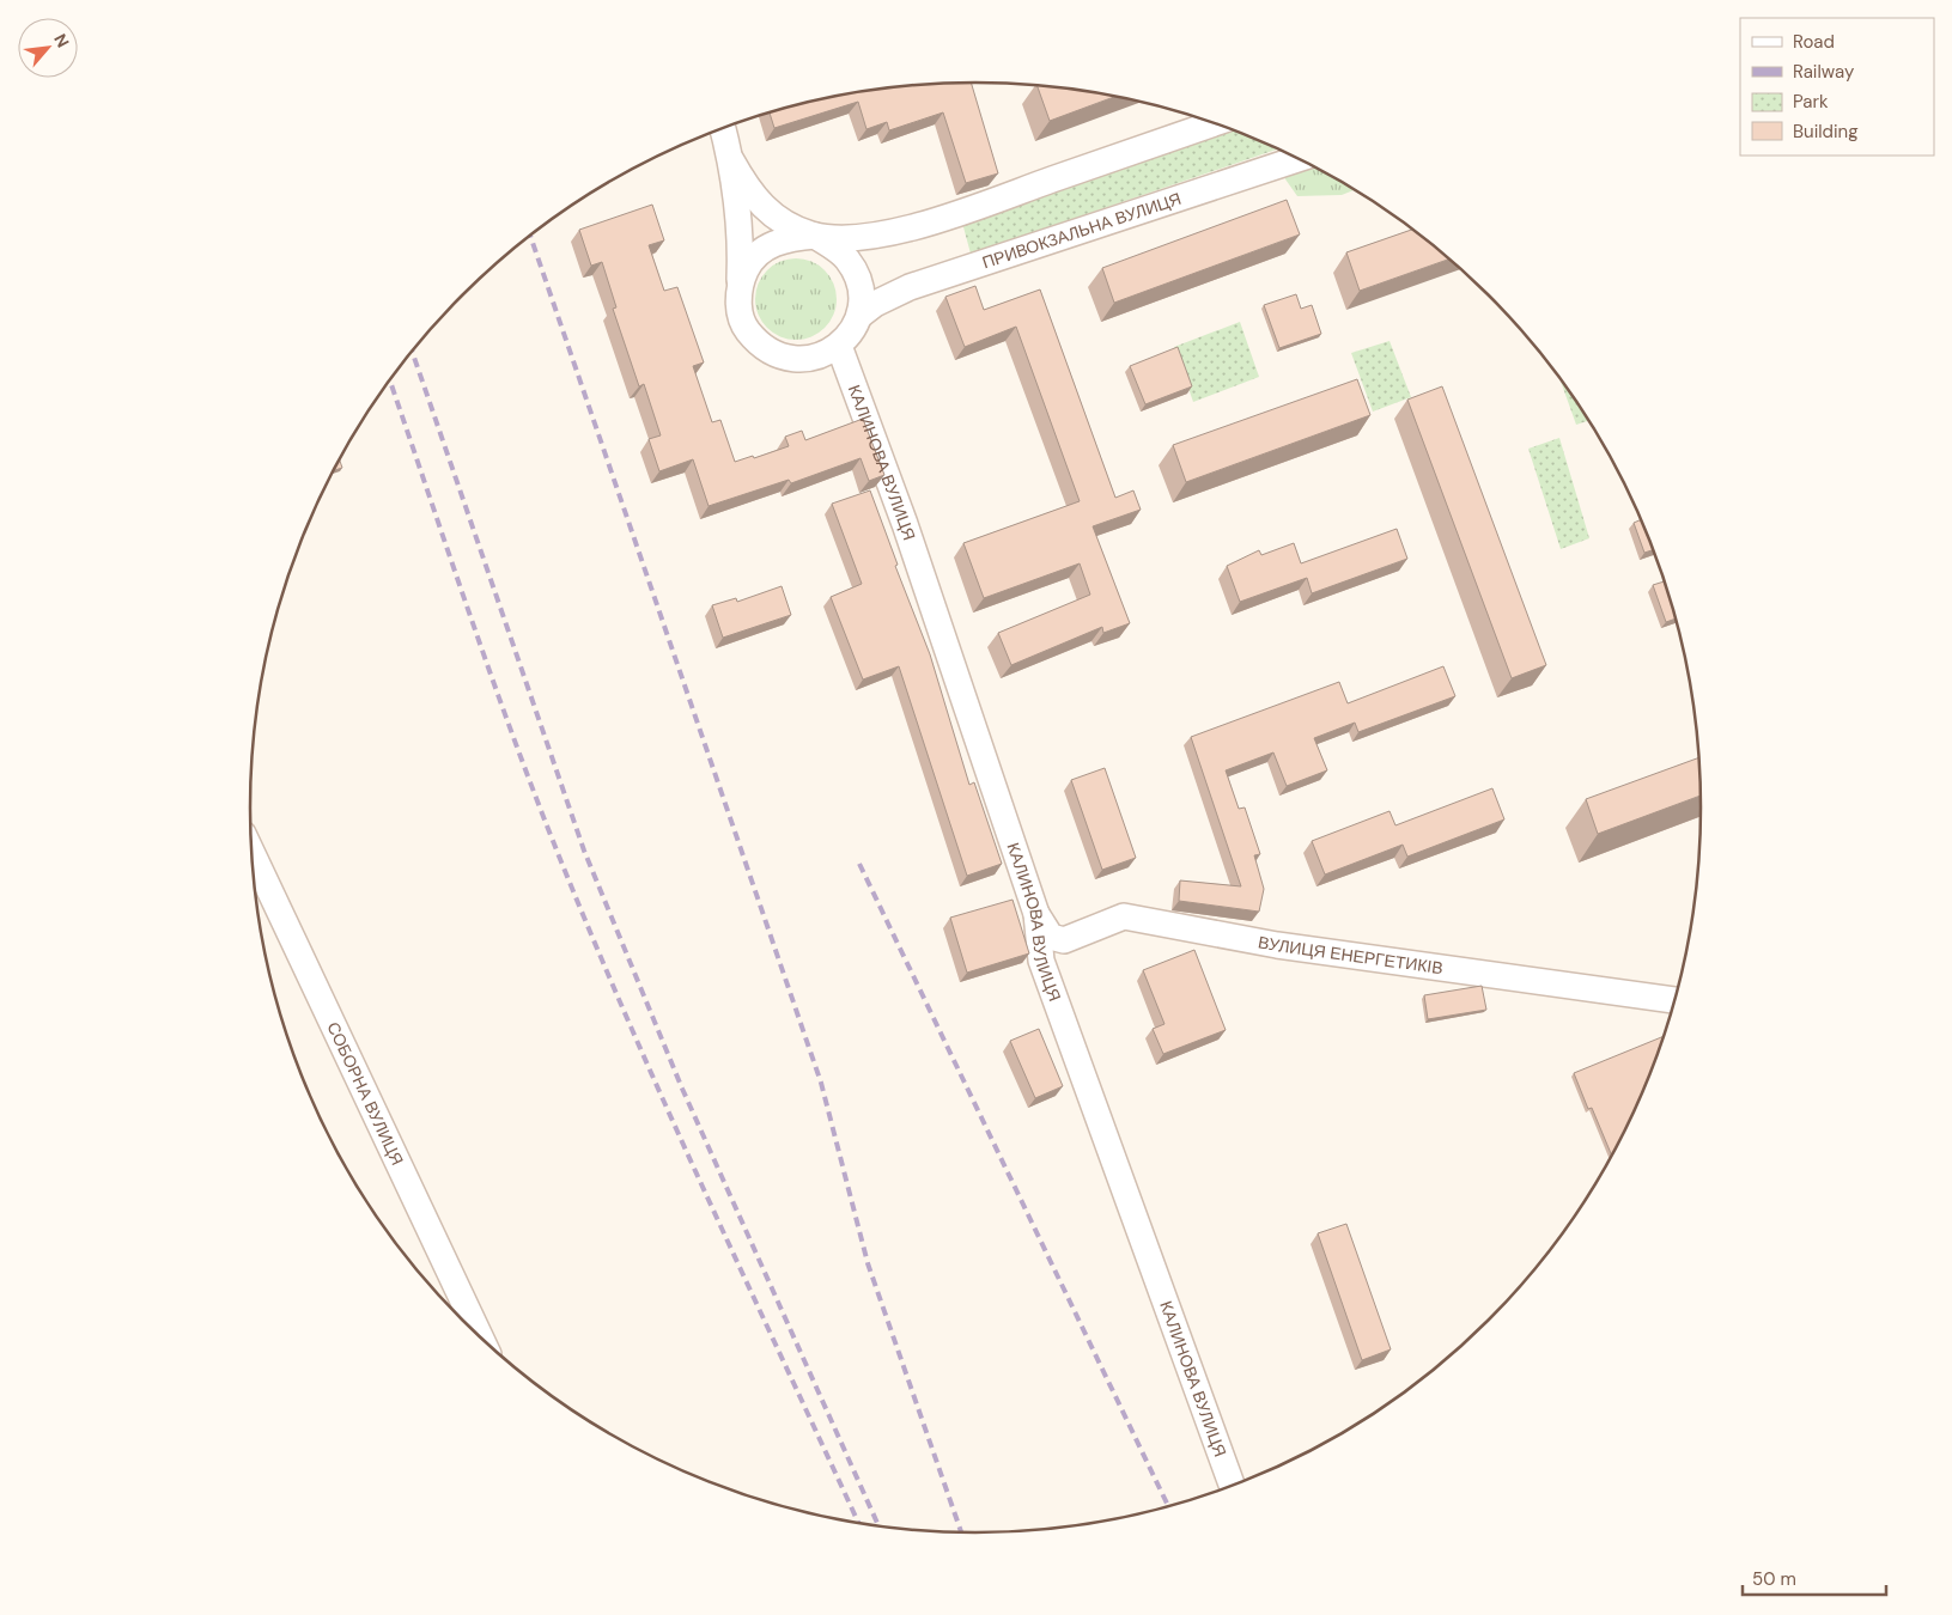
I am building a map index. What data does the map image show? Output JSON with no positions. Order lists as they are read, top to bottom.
{
  "streets": {
    "street": [
      "ПРИВОКЗАЛЬНА ВУЛИЦЯ",
      "КАЛИНОВА ВУЛИЦЯ",
      "ВУЛИЦЯ ЕНЕРГЕТИКІВ",
      "СОБОРНА ВУЛИЦЯ"
    ]
  },
  "crossings": [
    ["ПРИВОКЗАЛЬНА ВУЛИЦЯ", "КАЛИНОВА ВУЛИЦЯ"],
    ["КАЛИНОВА ВУЛИЦЯ", "ВУЛИЦЯ ЕНЕРГЕТИКІВ"]
  ],
  "legend": [
    "Road",
    "Railway",
    "Park",
    "Building"
  ],
  "scale_bar": "50 m",
  "north": "top right"
}
